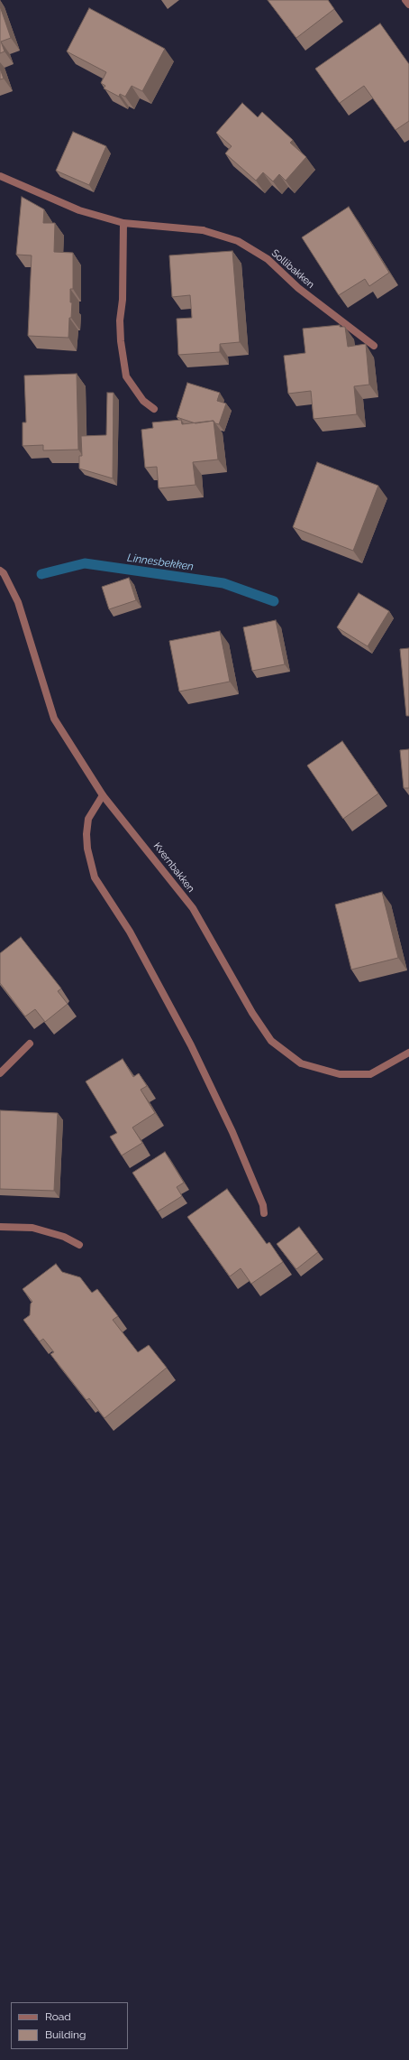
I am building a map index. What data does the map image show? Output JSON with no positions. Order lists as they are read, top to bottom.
{
  "streets": {
    "street": ["Sollibakken", "Kvernbakken"]
  },
  "water": ["Linnesbekken"],
  "legend": ["Road", "Building"]
}
